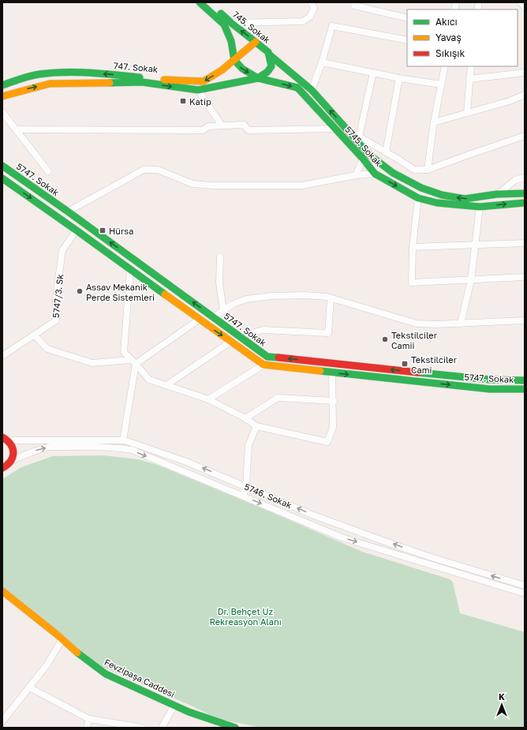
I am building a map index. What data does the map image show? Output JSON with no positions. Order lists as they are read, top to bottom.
{
  "streets": {
    "main road": [
      "745. Sokak",
      "747. Sokak",
      "5745. Sokak",
      "5747. Sokak",
      "Fevzipaşa Caddesi"
    ],
    "street": ["5747/3. Sk", "5746. Sokak"]
  },
  "crossings": [
    ["745. Sokak", "747. Sokak"],
    ["745. Sokak", "5745. Sokak"],
    ["747. Sokak", "5745. Sokak"],
    ["5747. Sokak", "5747/3. Sk"]
  ],
  "parks": ["Dr. Behçet Uz Rekreasyon Alanı"],
  "places": {
    "transit": ["Katip", "Hürsa", "Tekstilciler Cami"],
    "other": ["Assav Mekanik Perde Sistemleri", "Tekstilciler Camii"]
  },
  "legend": ["Akıcı", "Yavaş", "Sıkışık"],
  "north": "top"
}
